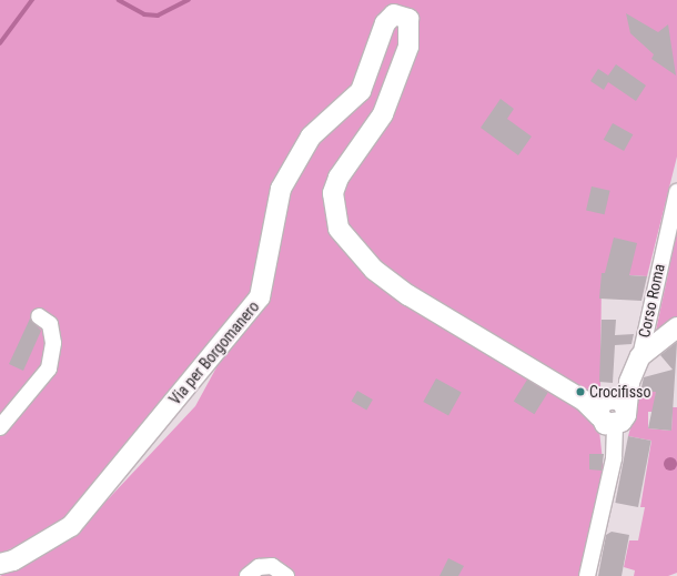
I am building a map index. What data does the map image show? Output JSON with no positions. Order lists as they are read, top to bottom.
{
  "streets": {
    "main road": ["Corso Roma", "Via per Borgomanero"]
  },
  "crossings": [
    ["Corso Roma", "Via per Borgomanero"]
  ],
  "places": ["Crocifisso"]
}
